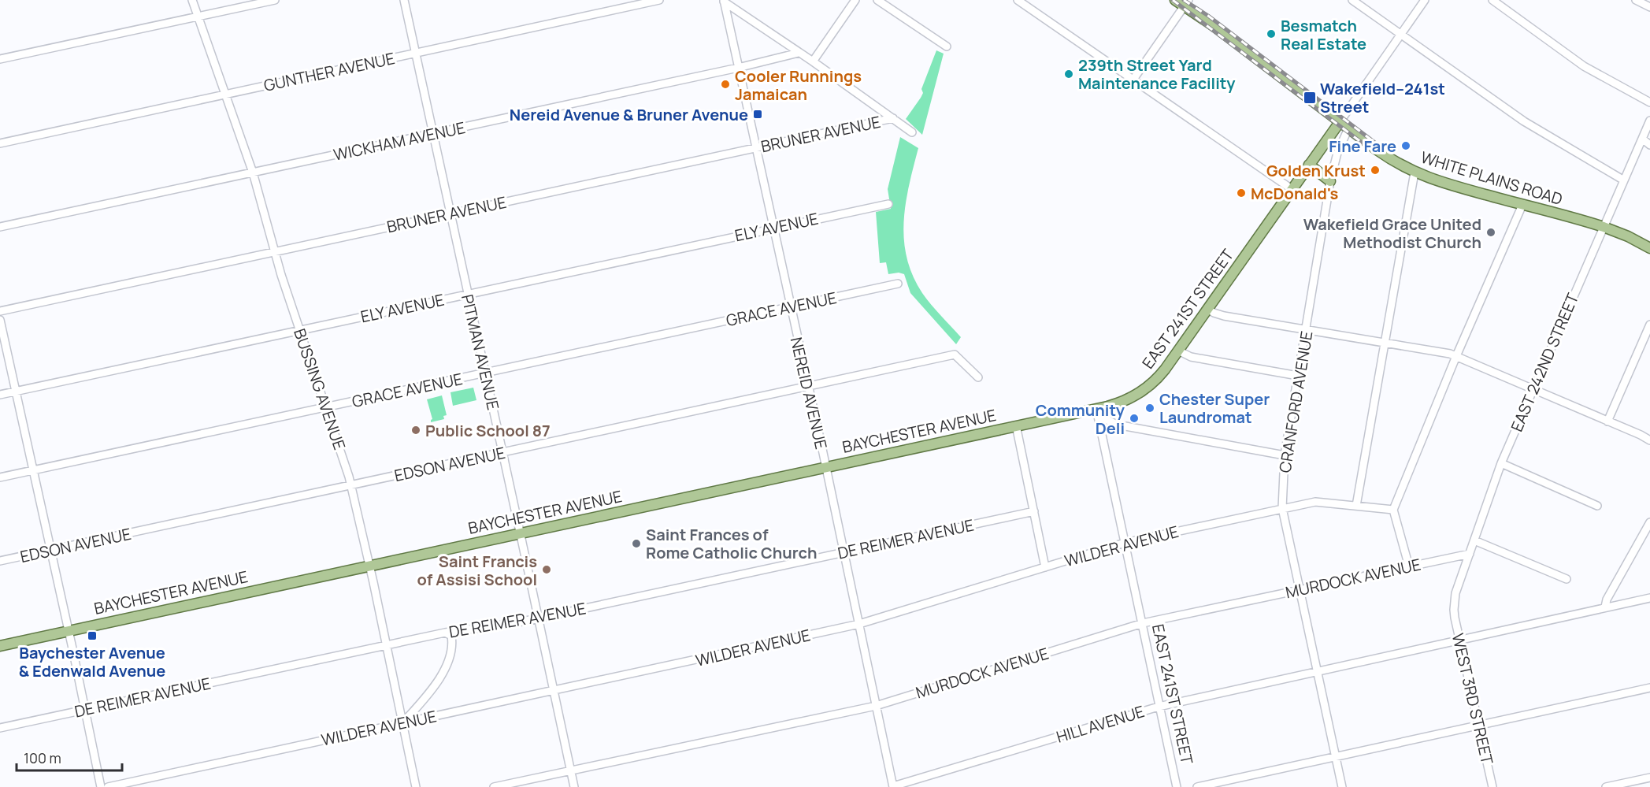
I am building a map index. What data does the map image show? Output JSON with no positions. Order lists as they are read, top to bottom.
{
  "streets": {
    "main road": ["WHITE PLAINS ROAD", "EAST 241ST STREET", "BAYCHESTER AVENUE"],
    "street": [
      "GUNTHER AVENUE",
      "BRUNER AVENUE",
      "WICKHAM AVENUE",
      "ELY AVENUE",
      "GRACE AVENUE",
      "PITMAN AVENUE",
      "EAST 242ND STREET",
      "BUSSING AVENUE",
      "NEREID AVENUE",
      "CRANFORD AVENUE",
      "EDSON AVENUE",
      "DE REIMER AVENUE",
      "WILDER AVENUE",
      "MURDOCK AVENUE",
      "WEST 3RD STREET",
      "HILL AVENUE"
    ]
  },
  "crossings": [
    ["GUNTHER AVENUE", "PITMAN AVENUE"],
    ["GUNTHER AVENUE", "BUSSING AVENUE"],
    ["BRUNER AVENUE", "PITMAN AVENUE"],
    ["BRUNER AVENUE", "BUSSING AVENUE"],
    ["BRUNER AVENUE", "NEREID AVENUE"],
    ["WICKHAM AVENUE", "PITMAN AVENUE"],
    ["WICKHAM AVENUE", "BUSSING AVENUE"],
    ["WICKHAM AVENUE", "NEREID AVENUE"],
    ["WHITE PLAINS ROAD", "EAST 241ST STREET"],
    ["WHITE PLAINS ROAD", "EAST 242ND STREET"],
    ["WHITE PLAINS ROAD", "CRANFORD AVENUE"],
    ["ELY AVENUE", "PITMAN AVENUE"],
    ["ELY AVENUE", "BUSSING AVENUE"],
    ["ELY AVENUE", "NEREID AVENUE"],
    ["GRACE AVENUE", "PITMAN AVENUE"],
    ["GRACE AVENUE", "BUSSING AVENUE"],
    ["GRACE AVENUE", "NEREID AVENUE"],
    ["EAST 241ST STREET", "BAYCHESTER AVENUE"],
    ["EAST 241ST STREET", "WILDER AVENUE"],
    ["EAST 241ST STREET", "MURDOCK AVENUE"],
    ["EAST 241ST STREET", "HILL AVENUE"],
    ["PITMAN AVENUE", "BAYCHESTER AVENUE"],
    ["PITMAN AVENUE", "EDSON AVENUE"],
    ["PITMAN AVENUE", "DE REIMER AVENUE"],
    ["PITMAN AVENUE", "WILDER AVENUE"],
    ["PITMAN AVENUE", "MURDOCK AVENUE"],
    ["EAST 242ND STREET", "MURDOCK AVENUE"],
    ["EAST 242ND STREET", "WEST 3RD STREET"],
    ["BUSSING AVENUE", "BAYCHESTER AVENUE"],
    ["BUSSING AVENUE", "EDSON AVENUE"],
    ["BUSSING AVENUE", "DE REIMER AVENUE"],
    ["BUSSING AVENUE", "WILDER AVENUE"],
    ["NEREID AVENUE", "BAYCHESTER AVENUE"],
    ["NEREID AVENUE", "EDSON AVENUE"],
    ["NEREID AVENUE", "DE REIMER AVENUE"],
    ["NEREID AVENUE", "WILDER AVENUE"],
    ["NEREID AVENUE", "MURDOCK AVENUE"],
    ["NEREID AVENUE", "HILL AVENUE"],
    ["CRANFORD AVENUE", "WILDER AVENUE"],
    ["CRANFORD AVENUE", "MURDOCK AVENUE"],
    ["CRANFORD AVENUE", "HILL AVENUE"],
    ["WEST 3RD STREET", "HILL AVENUE"]
  ],
  "places": {
    "other": [
      "Besmatch Real Estate",
      "239th Street Yard Maintenance Facility",
      "Cooler Runnings Jamaican",
      "Fine Fare",
      "Golden Krust",
      "McDonald's",
      "Wakefield Grace United Methodist Church",
      "Chester Super Laundromat",
      "Community Deli",
      "Public School 87",
      "Saint Frances of Rome Catholic Church",
      "Saint Francis of Assisi School"
    ],
    "transit": ["Wakefield–241st Street", "Nereid Avenue & Bruner Avenue", "Baychester Avenue & Edenwald Avenue"]
  },
  "scale_bar": "100 m"
}
